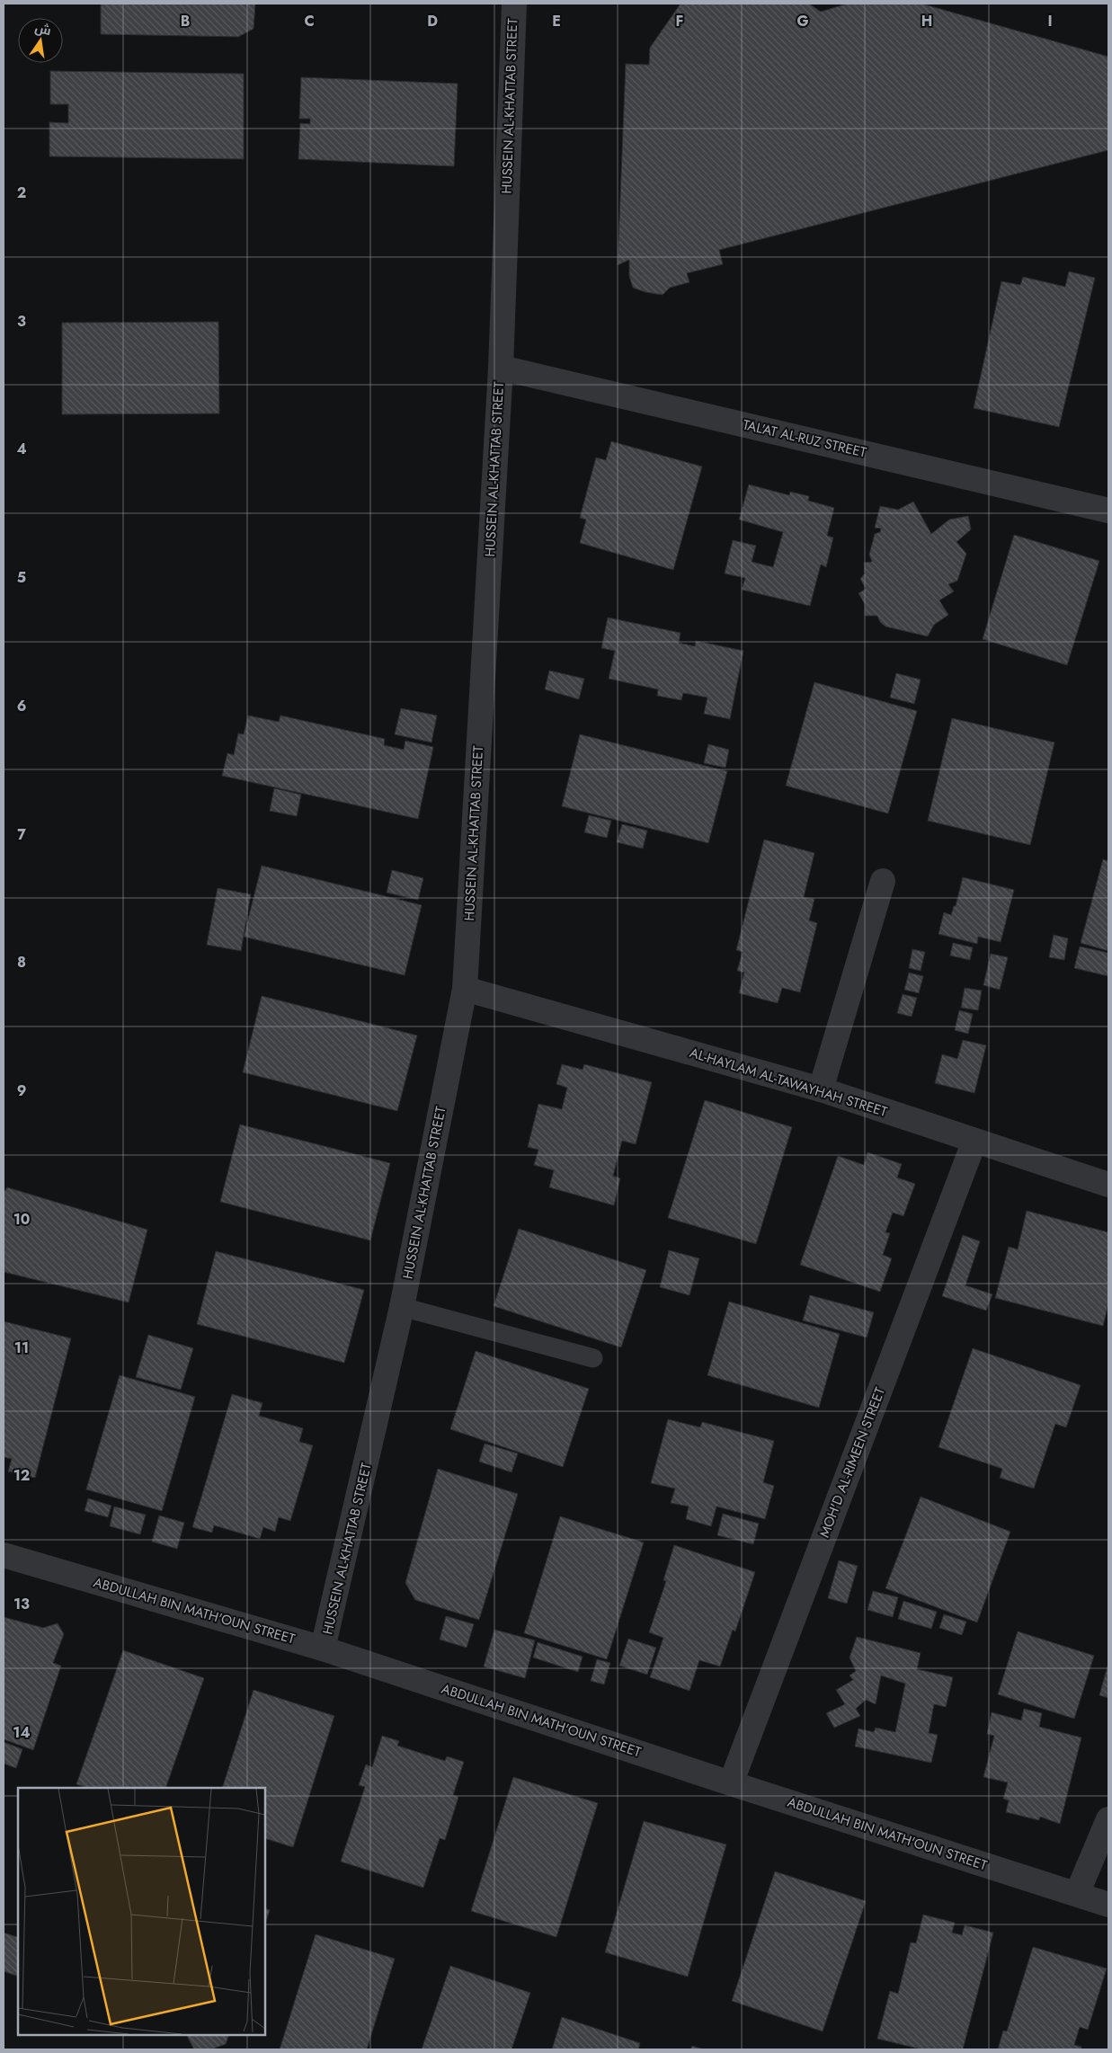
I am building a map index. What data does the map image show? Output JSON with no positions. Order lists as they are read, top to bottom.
{
  "streets": {
    "street": [
      "HUSSEIN AL-KHATTAB STREET",
      "TAL'AT AL-RUZ STREET",
      "AL-HAYLAM AL-TAWAYHAH STREET",
      "MOH'D AL-RIMEEN STREET",
      "ABDULLAH BIN MATH'OUN STREET"
    ]
  },
  "crossings": [
    ["HUSSEIN AL-KHATTAB STREET", "TAL'AT AL-RUZ STREET"],
    ["HUSSEIN AL-KHATTAB STREET", "AL-HAYLAM AL-TAWAYHAH STREET"],
    ["HUSSEIN AL-KHATTAB STREET", "ABDULLAH BIN MATH'OUN STREET"],
    ["AL-HAYLAM AL-TAWAYHAH STREET", "MOH'D AL-RIMEEN STREET"],
    ["MOH'D AL-RIMEEN STREET", "ABDULLAH BIN MATH'OUN STREET"]
  ],
  "north": "top",
  "grid": {
    "columns": [
      "B",
      "C",
      "D",
      "E",
      "F",
      "G",
      "H",
      "I"
    ],
    "rows": [
      "2",
      "3",
      "4",
      "5",
      "6",
      "7",
      "8",
      "9",
      "10",
      "11",
      "12",
      "13",
      "14"
    ]
  }
}
